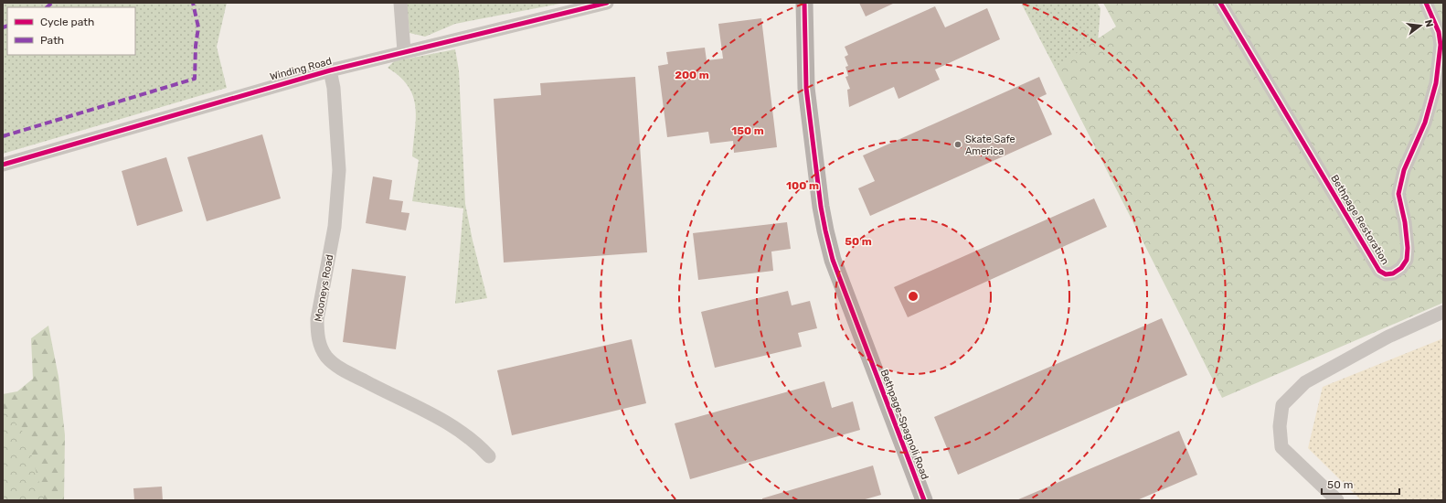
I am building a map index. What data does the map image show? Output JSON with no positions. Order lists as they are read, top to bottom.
{
  "streets": {
    "main road": ["Bethpage-Spagnoli Road"],
    "street": ["Winding Road", "Bethpage Restoration", "Mooneys Road"]
  },
  "crossings": [
    ["Winding Road", "Mooneys Road"]
  ],
  "places": ["Skate Safe America"],
  "legend": ["Cycle path", "Path"],
  "scale_bar": "50 m",
  "north": "right",
  "rings": [
    "200 m",
    "150 m",
    "100 m",
    "50 m"
  ]
}
